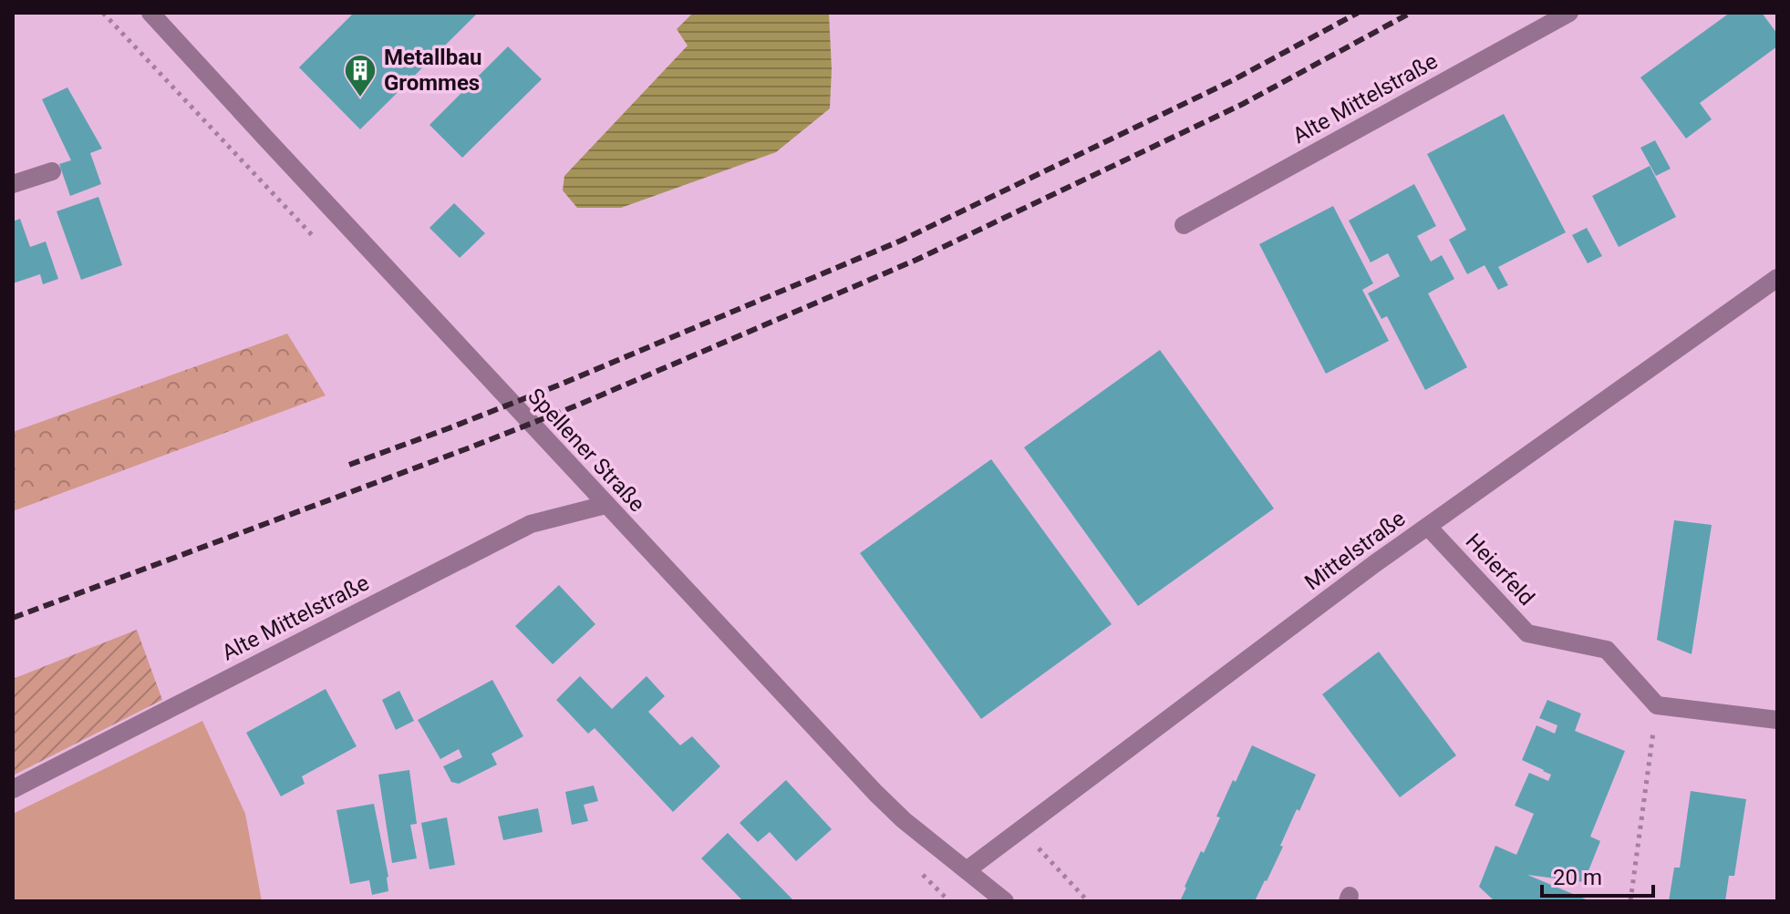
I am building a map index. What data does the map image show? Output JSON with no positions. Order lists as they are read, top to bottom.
{
  "streets": {
    "street": [
      "Alte Mittelstraße",
      "Spellener Straße",
      "Mittelstraße",
      "Heierfeld"
    ]
  },
  "crossings": [
    ["Alte Mittelstraße", "Spellener Straße"],
    ["Spellener Straße", "Mittelstraße"],
    ["Mittelstraße", "Heierfeld"]
  ],
  "places": {
    "building": ["Metallbau Grommes"]
  },
  "scale_bar": "20 m"
}
